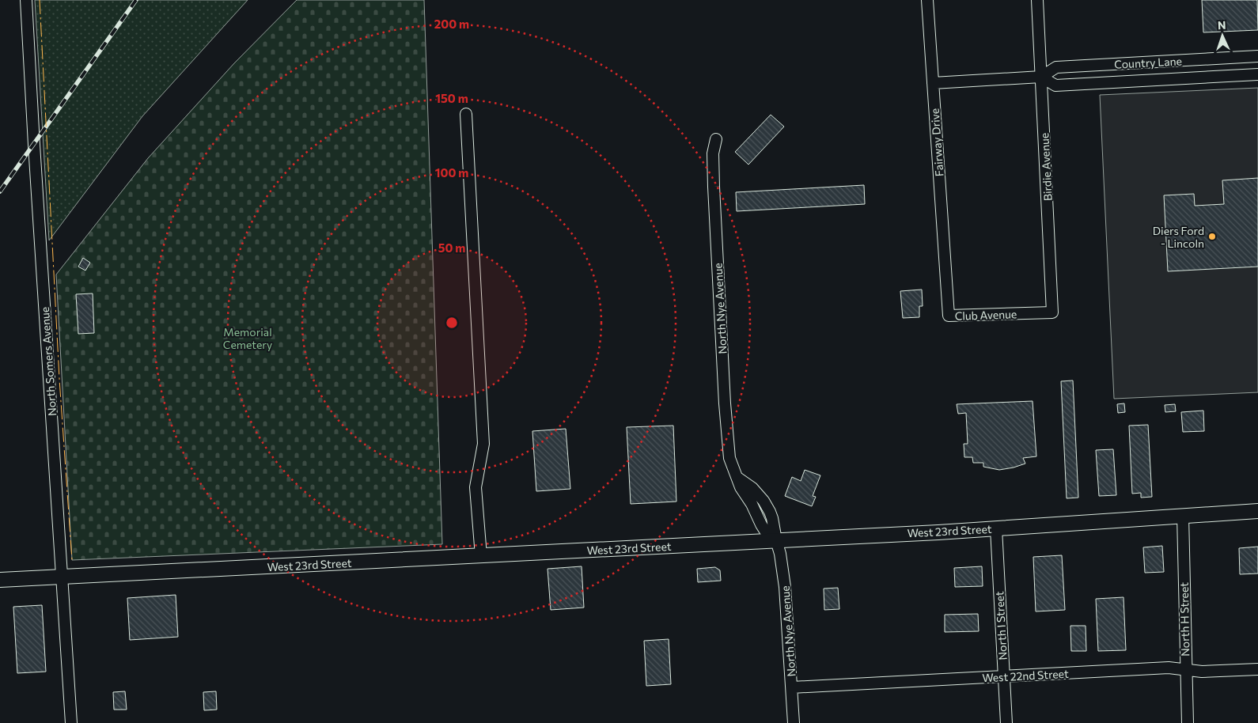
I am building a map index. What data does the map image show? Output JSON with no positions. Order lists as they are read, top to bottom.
{
  "streets": {
    "main road": ["West 23rd Street"],
    "street": [
      "Country Lane",
      "Fairway Drive",
      "Birdie Avenue",
      "North Nye Avenue",
      "Club Avenue",
      "North Somers Avenue",
      "North H Street",
      "North I Street",
      "West 22nd Street"
    ]
  },
  "crossings": [
    ["Country Lane", "Fairway Drive"],
    ["Country Lane", "Birdie Avenue"],
    ["Fairway Drive", "Club Avenue"],
    ["Birdie Avenue", "Club Avenue"],
    ["North Nye Avenue", "West 23rd Street"],
    ["North Nye Avenue", "West 22nd Street"],
    ["North Somers Avenue", "West 23rd Street"],
    ["West 23rd Street", "North H Street"],
    ["West 23rd Street", "North I Street"],
    ["North H Street", "West 22nd Street"],
    ["North I Street", "West 22nd Street"]
  ],
  "parks": ["Memorial Cemetery"],
  "places": ["Diers Ford - Lincoln"],
  "north": "top",
  "rings": [
    "200 m",
    "150 m",
    "100 m",
    "50 m"
  ]
}
